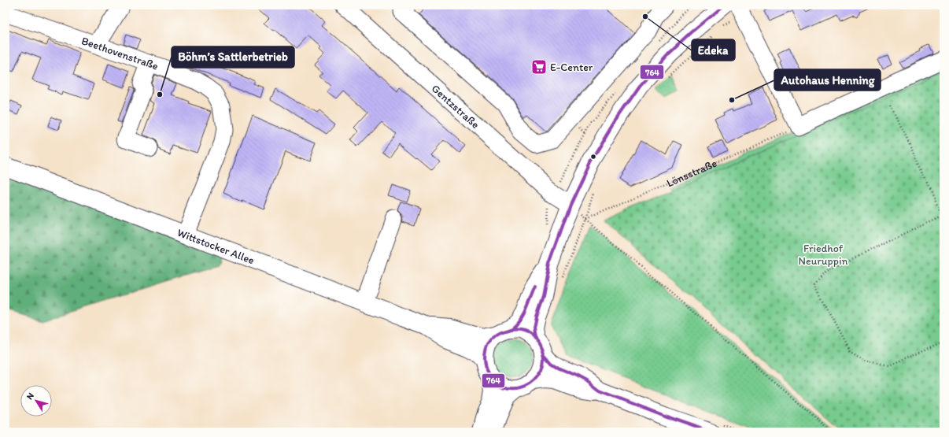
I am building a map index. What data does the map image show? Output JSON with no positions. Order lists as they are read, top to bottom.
{
  "streets": {
    "main road": ["Wittstocker Allee"],
    "street": ["Beethovenstraße", "Gentzstraße"],
    "path": ["Lönsstraße"]
  },
  "crossings": [
    ["Beethovenstraße", "Wittstocker Allee"]
  ],
  "parks": ["Friedhof Neuruppin"],
  "places": {
    "other": ["Edeka", "Böhm’s Sattlerbetrieb", "Autohaus Henning"],
    "supermarket": ["E-Center"]
  },
  "lines": ["transit line 764"],
  "north": "top left"
}
